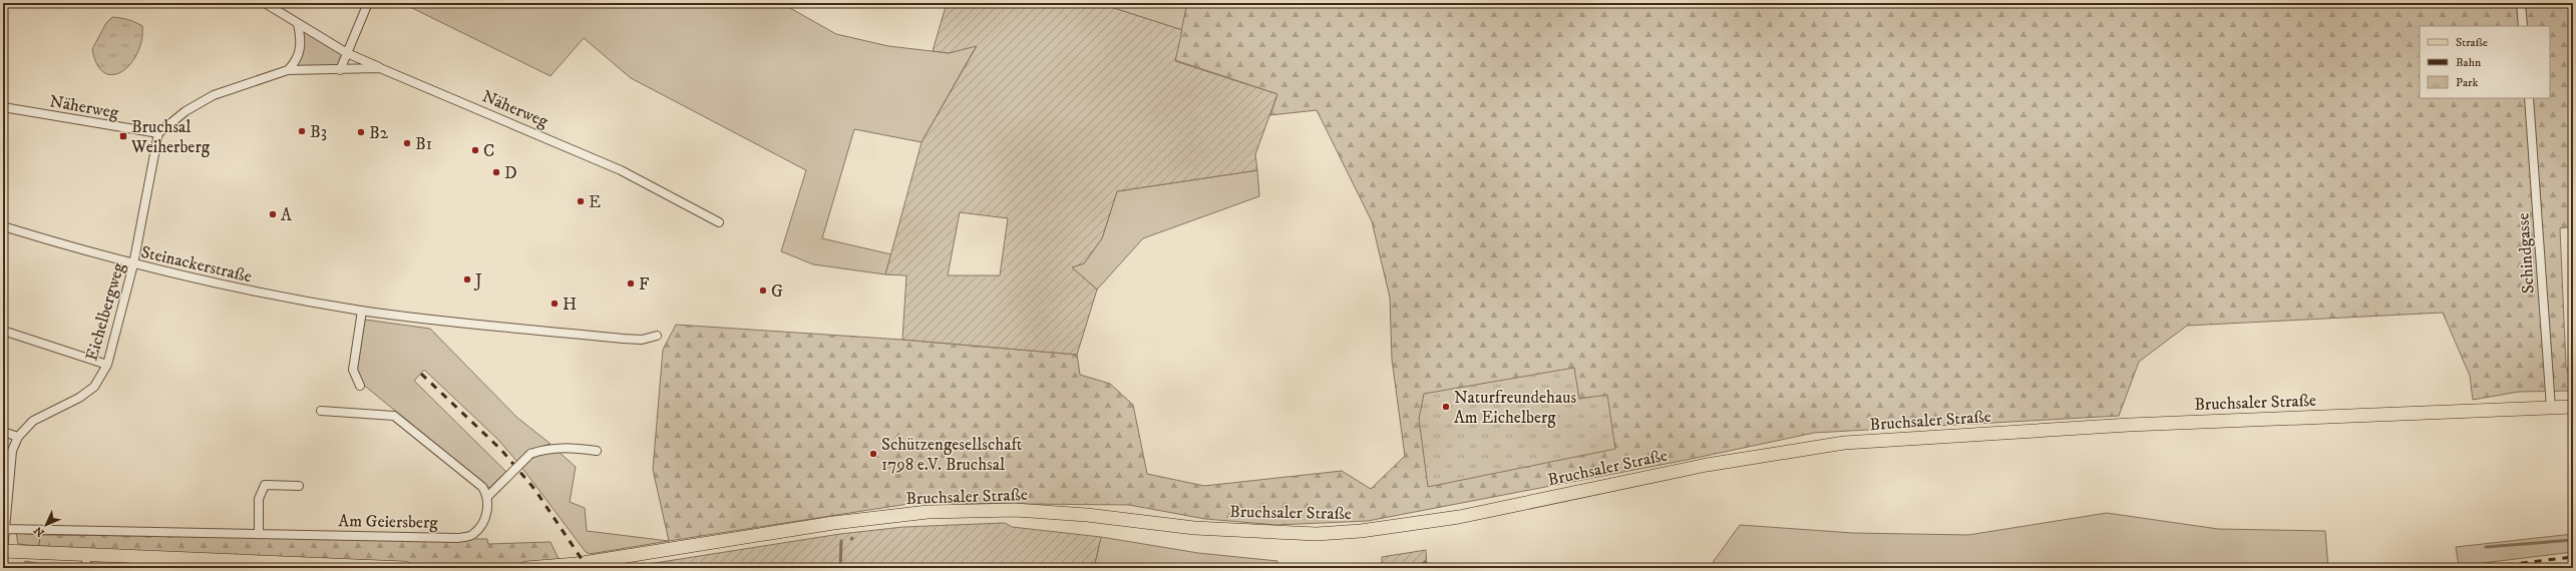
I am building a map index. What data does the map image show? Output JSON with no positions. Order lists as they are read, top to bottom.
{
  "streets": {
    "main road": ["Bruchsaler Straße"],
    "street": [
      "Näherweg",
      "Schindgasse",
      "Steinackerstraße",
      "Eichelbergweg",
      "Am Geiersberg"
    ]
  },
  "crossings": [
    ["Näherweg", "Eichelbergweg"],
    ["Schindgasse", "Bruchsaler Straße"],
    ["Steinackerstraße", "Eichelbergweg"],
    ["Eichelbergweg", "Am Geiersberg"]
  ],
  "places": {
    "other": [
      "B3",
      "B2",
      "B1",
      "C",
      "D",
      "E",
      "A",
      "J",
      "F",
      "G",
      "H",
      "Naturfreundehaus Am Eichelberg",
      "Schützengesellschaft 1798 e.V. Bruchsal"
    ],
    "transit": ["Bruchsal Weiherberg"]
  },
  "legend": ["Straße", "Bahn", "Park"],
  "north": "bottom left"
}
